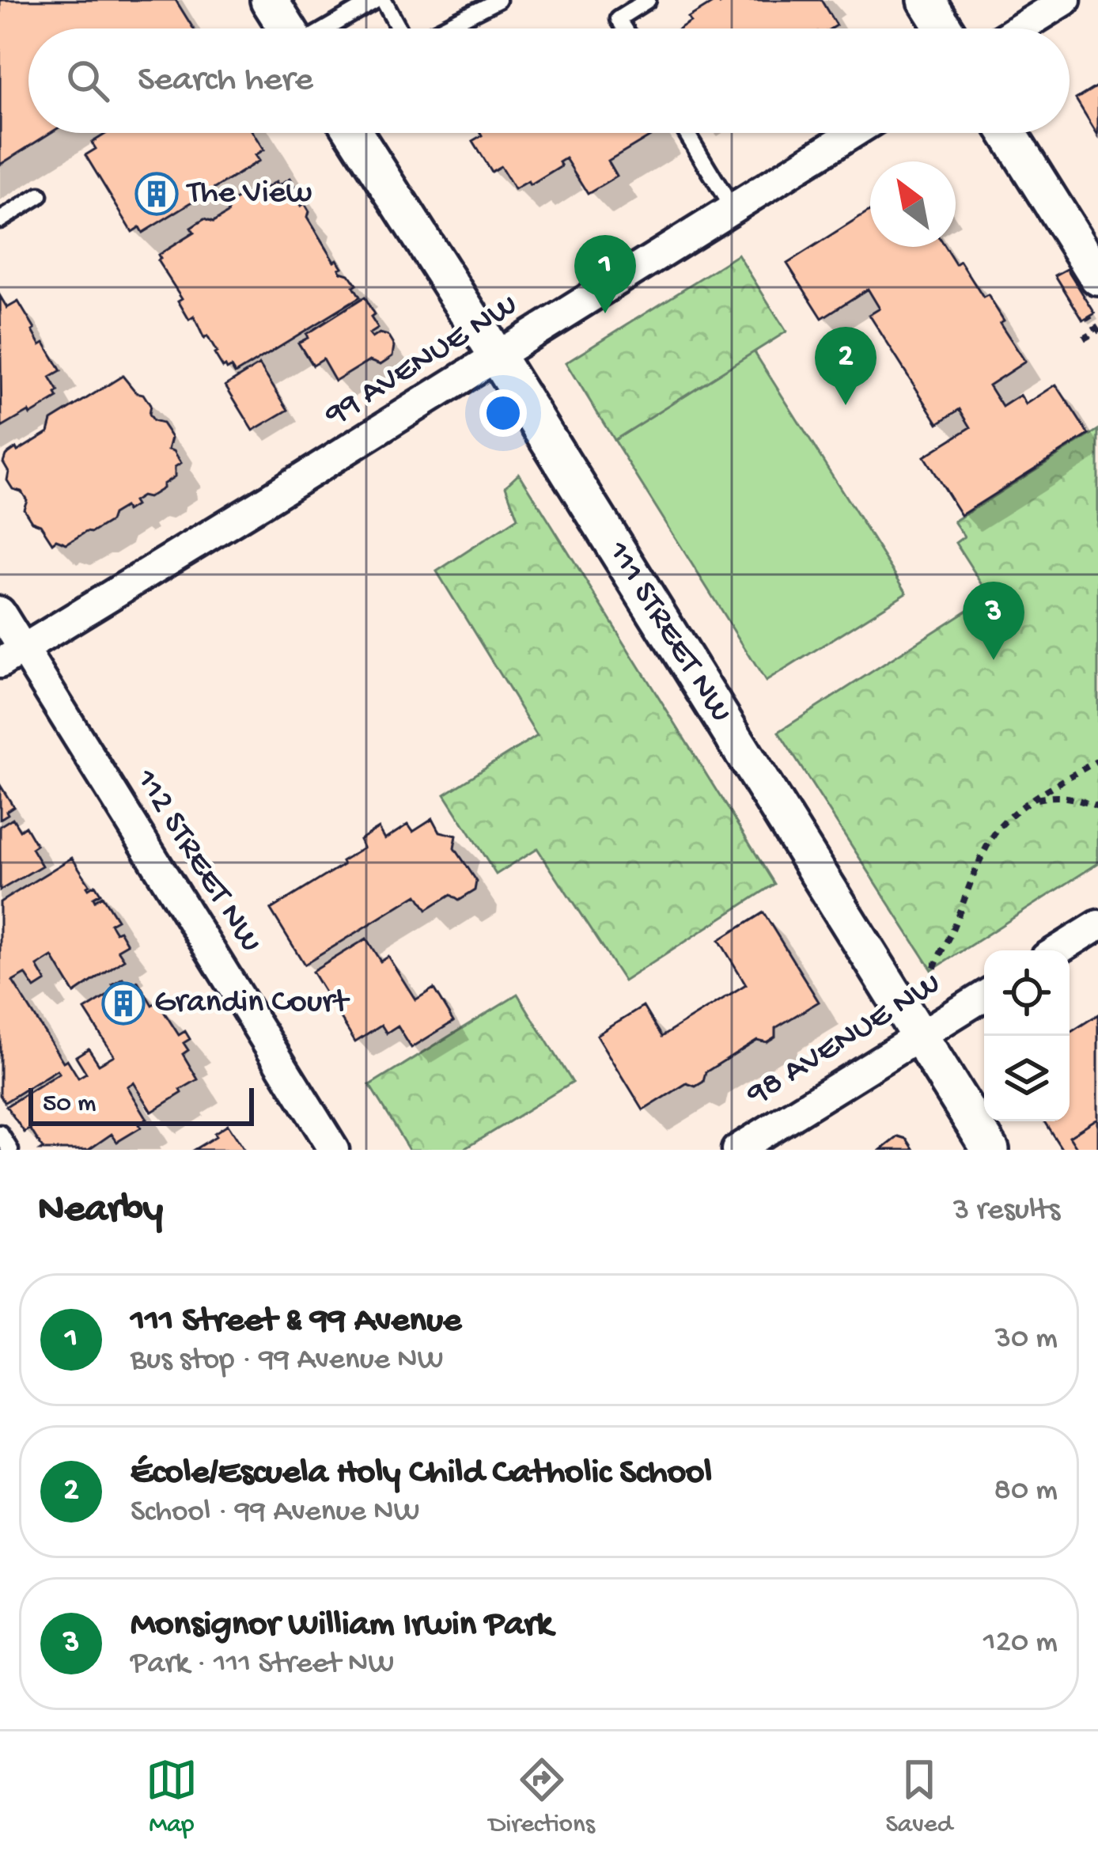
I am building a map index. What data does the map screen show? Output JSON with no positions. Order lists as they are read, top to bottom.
{
  "streets": {
    "street": [
      "99 AVENUE NW",
      "111 STREET NW",
      "112 STREET NW",
      "98 AVENUE NW"
    ]
  },
  "crossings": [
    ["99 AVENUE NW", "111 STREET NW"],
    ["99 AVENUE NW", "112 STREET NW"],
    ["111 STREET NW", "98 AVENUE NW"]
  ],
  "places": {
    "building": ["The View", "Grandin Court"]
  },
  "scale_bar": "50 m",
  "north": "top left",
  "page": {
    "search": "Search here",
    "pins": ["1", "2", "3"],
    "scale": "50 m",
    "heading": ["Nearby", "3 results"],
    "list": [
      {
        "mark": "1",
        "name": "111 Street & 99 Avenue",
        "note": "Bus stop · 99 Avenue NW",
        "value": "30 m"
      },
      {
        "mark": "2",
        "name": "École/Escuela Holy Child Catholic School",
        "note": "School · 99 Avenue NW",
        "value": "80 m"
      },
      {
        "mark": "3",
        "name": "Monsignor William Irwin Park",
        "note": "Park · 111 Street NW",
        "value": "120 m"
      }
    ],
    "nav": ["Map", "Directions", "Saved"]
  }
}
